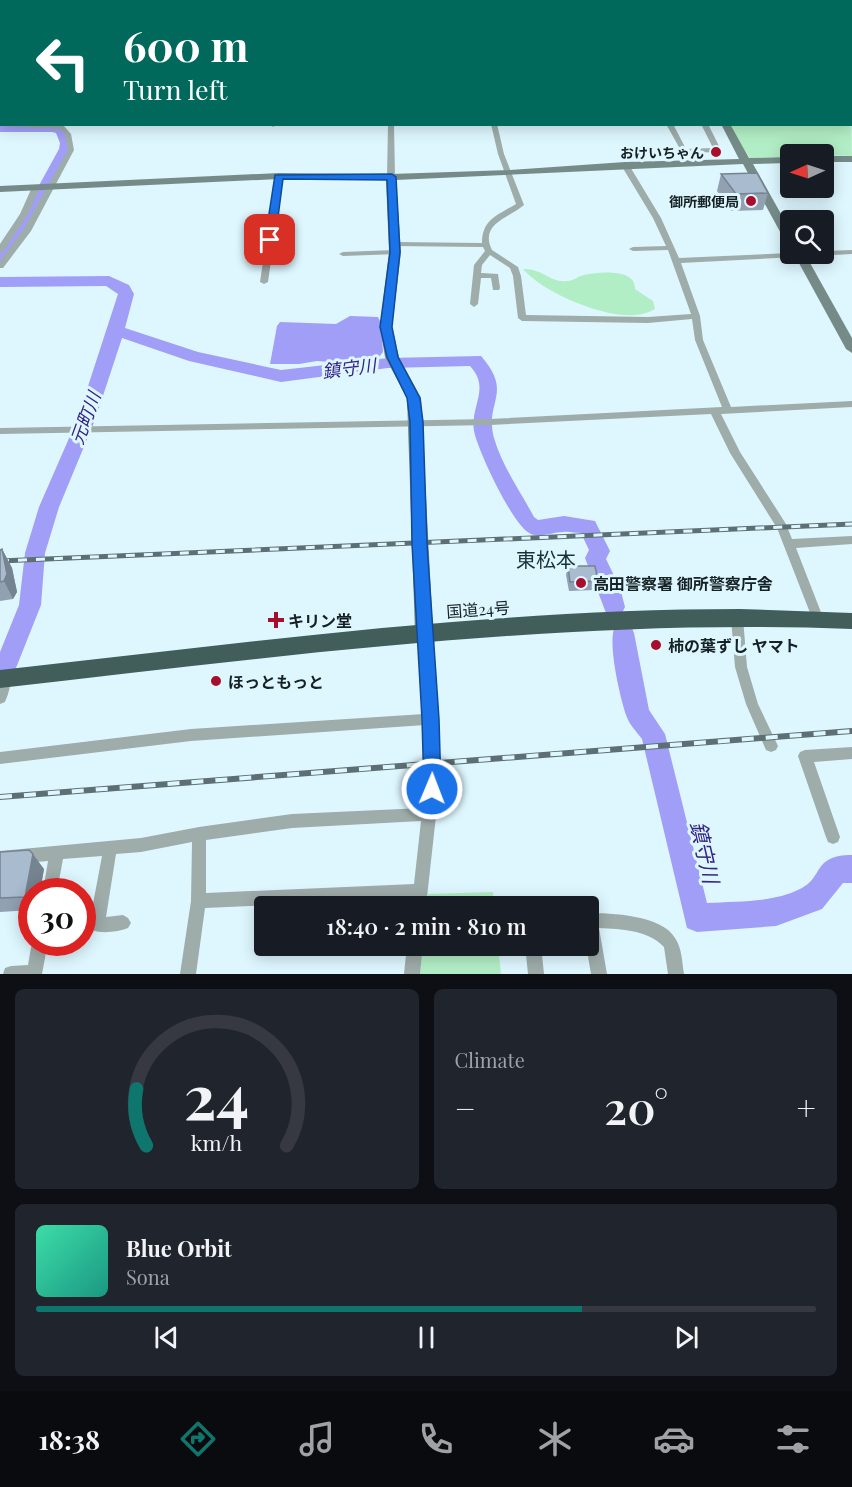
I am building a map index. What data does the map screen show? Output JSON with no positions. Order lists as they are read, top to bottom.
{
  "streets": {
    "highway": ["国道24号"]
  },
  "districts": ["東松本"],
  "water": ["鎮守川", "元町川"],
  "places": {
    "other": [
      "おけいちゃん",
      "御所郵便局",
      "高田警察署 御所警察庁舎",
      "柿の葉ずし ヤマト",
      "ほっともっと"
    ],
    "health": ["キリン堂"]
  },
  "north": "left",
  "page": {
    "turn": ["600 m", "Turn left"],
    "limit": "30",
    "trip": "18:40 · 2 min · 810 m",
    "tile": "Climate",
    "heat": ["−", "20°", "+"],
    "song": ["Blue Orbit", "Sona"],
    "tabs": "18:38",
    "gauge": ["24", "km/h"]
  }
}
